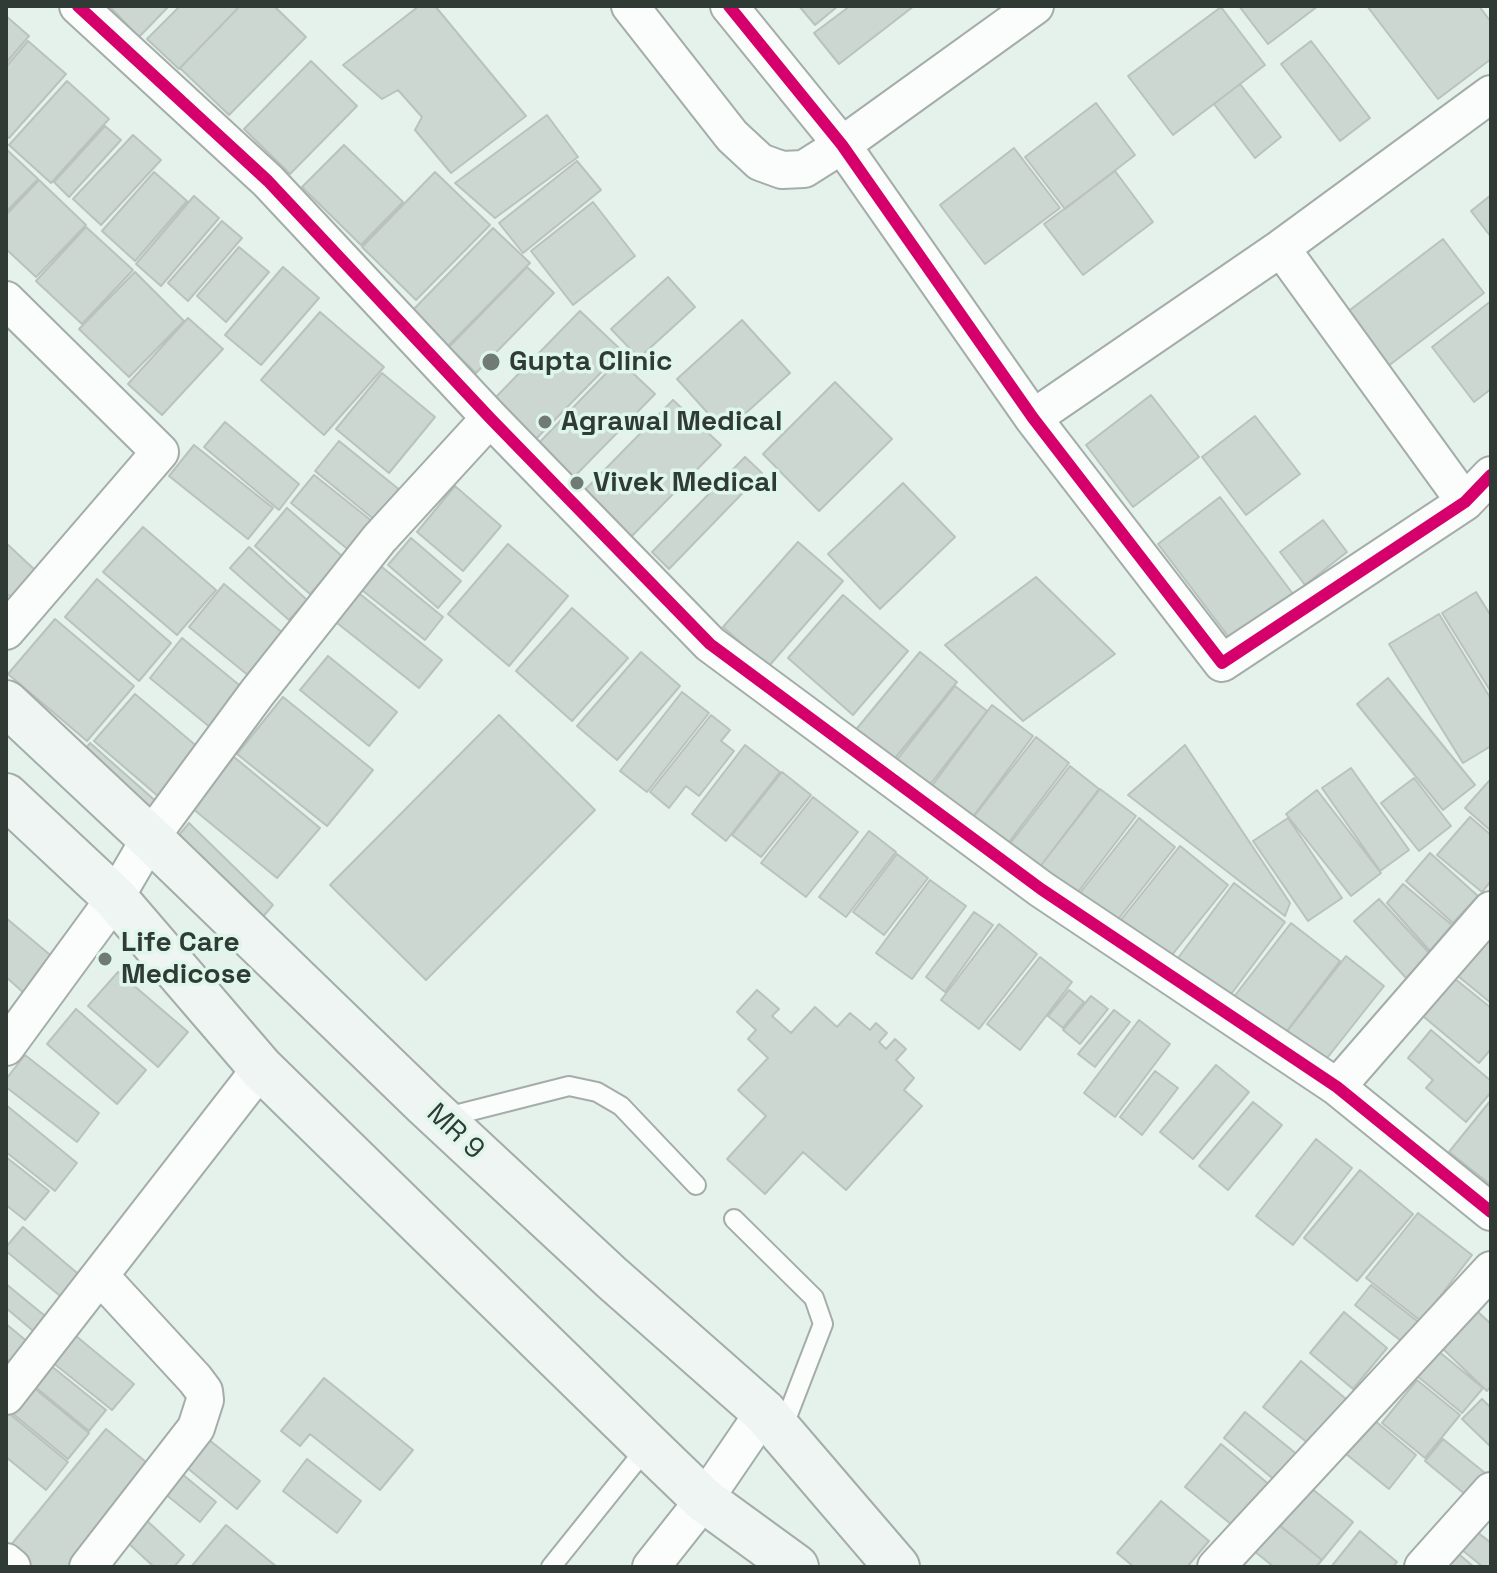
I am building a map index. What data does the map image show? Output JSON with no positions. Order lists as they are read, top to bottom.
{
  "streets": {
    "main road": ["MR 9"]
  },
  "places": [
    "Gupta Clinic",
    "Agrawal Medical",
    "Vivek Medical",
    "Life Care Medicose"
  ]
}
